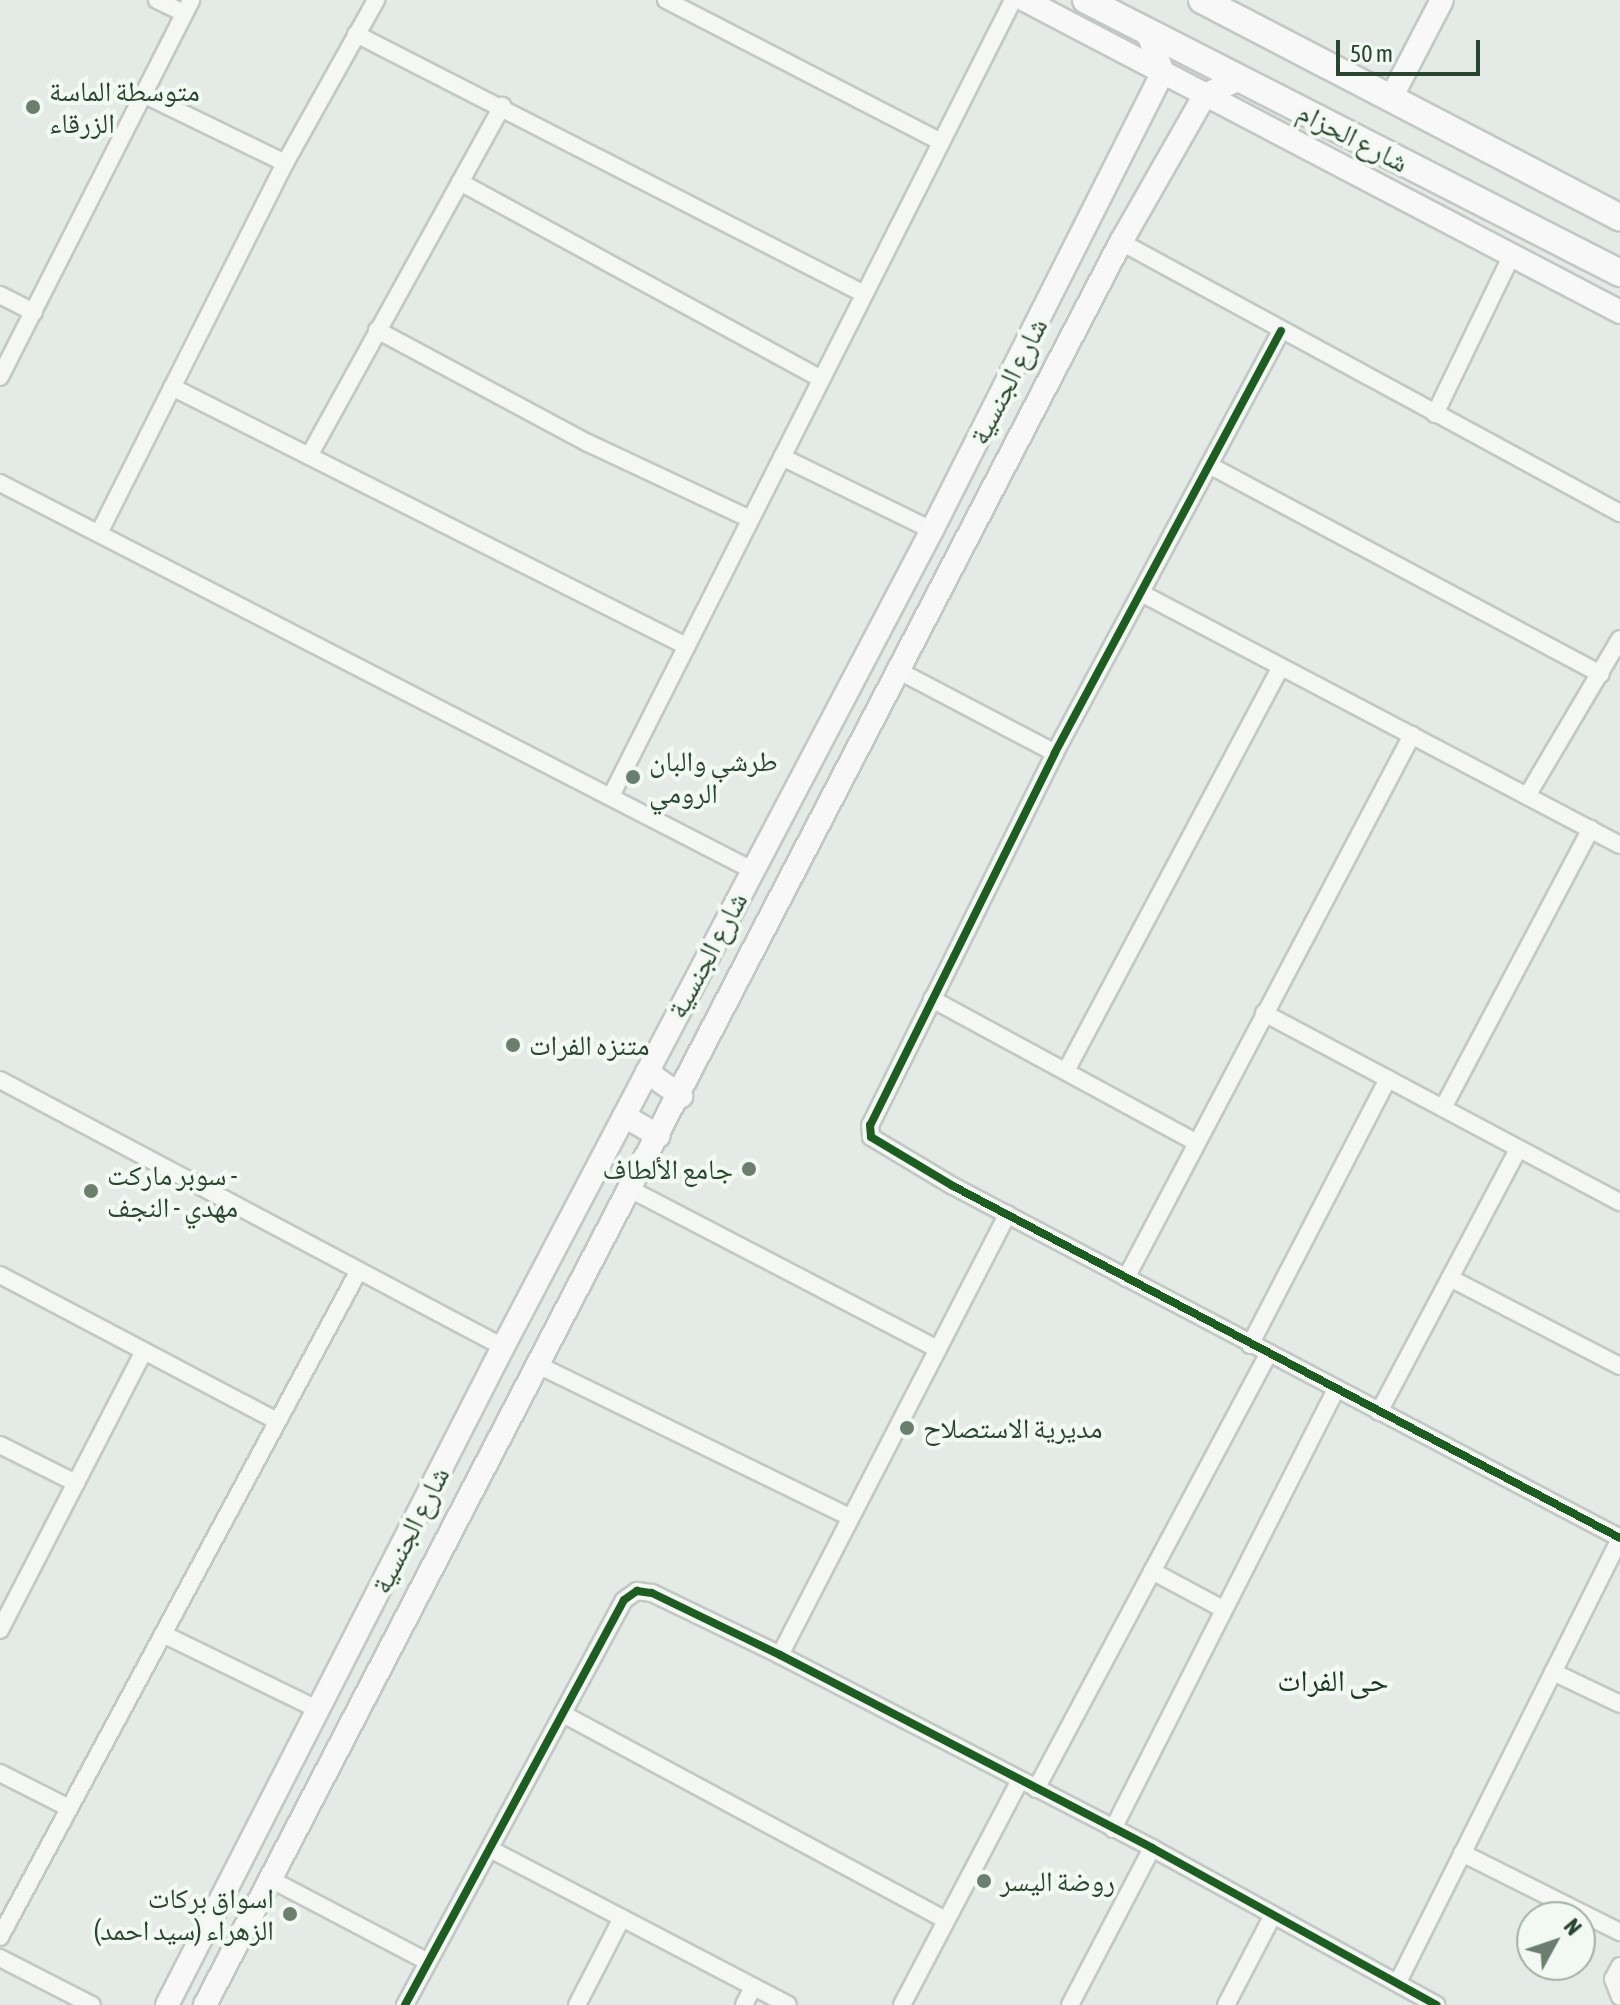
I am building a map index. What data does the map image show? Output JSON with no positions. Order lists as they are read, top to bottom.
{
  "streets": {
    "main road": ["شارع الحزام", "شارع الجنسية"]
  },
  "districts": ["حی الفرات"],
  "places": [
    "متوسطة الماسة الزرقاء",
    "طرشي والبان الرومي",
    "متنزه الفرات",
    "جامع الألطاف",
    "سوبر ماركت - مهدي - النجف",
    "مديرية الاستصلاح",
    "روضة اليسر",
    "اسواق بركات الزهراء (سيد احمد)"
  ],
  "scale_bar": "50 m",
  "north": "top right"
}
